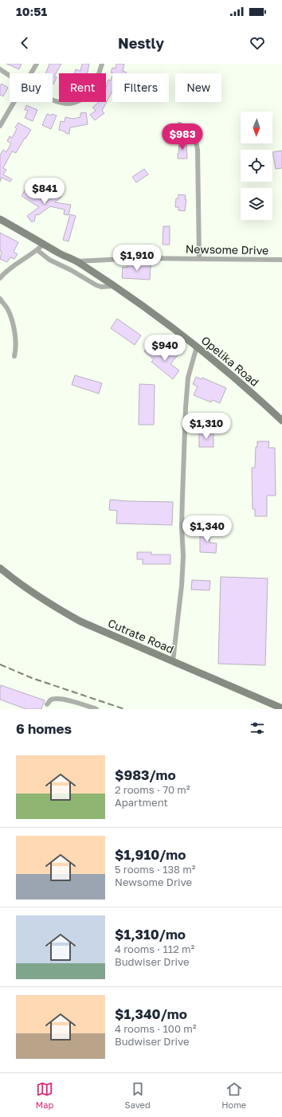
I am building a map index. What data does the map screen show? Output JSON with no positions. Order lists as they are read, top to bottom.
{
  "streets": {
    "main road": ["Opelika Road", "Cutrate Road"],
    "street": ["Newsome Drive"]
  },
  "crossings": [
    ["Newsome Drive", "Opelika Road"]
  ],
  "north": "bottom",
  "page": {
    "status": "10:51",
    "header": "Nestly",
    "chip": [
      "Buy",
      "Rent",
      "Filters",
      "New"
    ],
    "price": [
      "$983",
      "$841",
      "$1,910",
      "$940",
      "$1,310",
      "$1,340"
    ],
    "heading": "6 homes",
    "list": [
      {
        "name": "$983/mo",
        "note": "2 rooms · 70 m² · Apartment"
      },
      {
        "name": "$1,910/mo",
        "note": "5 rooms · 138 m² · Newsome Drive"
      },
      {
        "name": "$1,310/mo",
        "note": "4 rooms · 112 m² · Budwiser Drive"
      },
      {
        "name": "$1,340/mo",
        "note": "4 rooms · 100 m² · Budwiser Drive"
      }
    ],
    "tabs": ["Map", "Saved", "Home"]
  }
}
